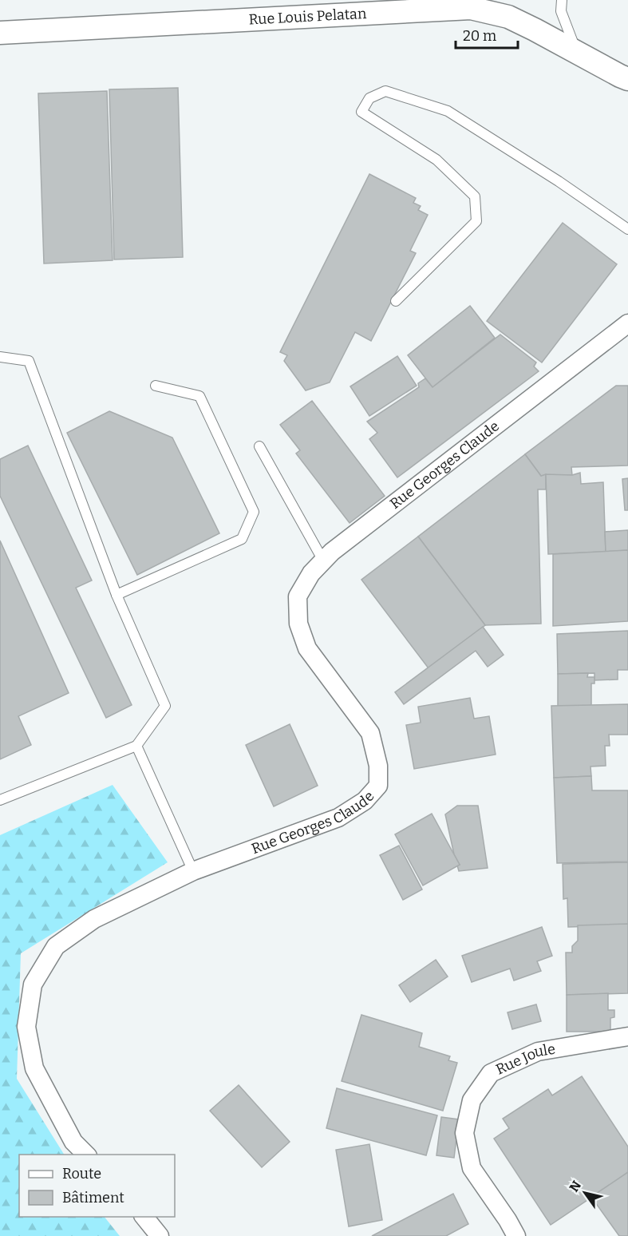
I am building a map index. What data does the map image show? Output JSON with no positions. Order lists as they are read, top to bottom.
{
  "streets": {
    "street": ["Rue Louis Pelatan", "Rue Georges Claude", "Rue Joule"]
  },
  "legend": ["Route", "Bâtiment"],
  "scale_bar": "20 m",
  "north": "top left"
}
